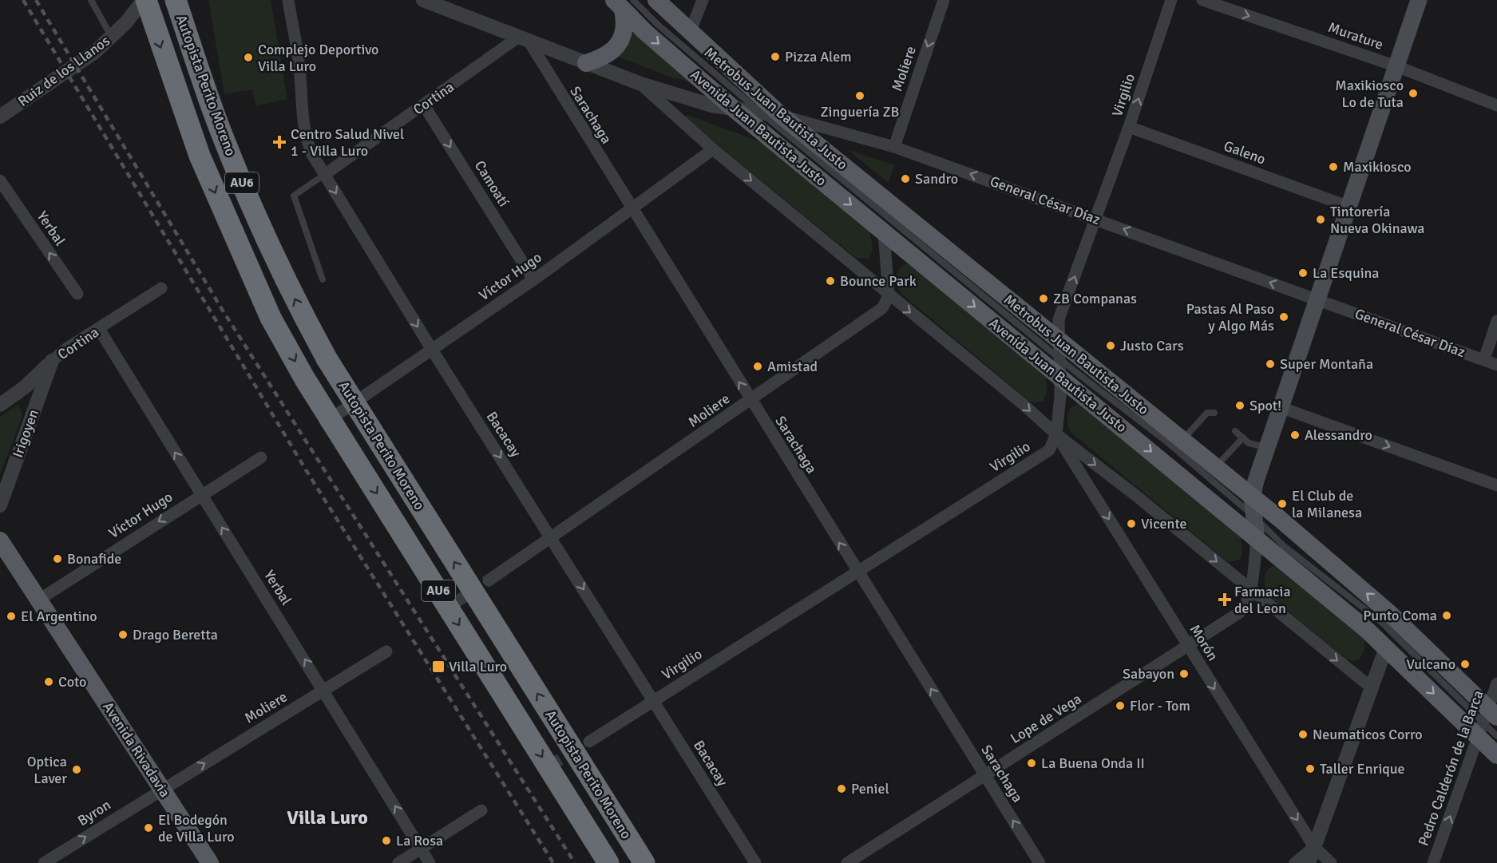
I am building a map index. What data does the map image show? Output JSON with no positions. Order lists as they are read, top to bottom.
{
  "streets": {
    "highway": ["Autopista Perito Moreno", "AU6"],
    "main road": ["Avenida Juan Bautista Justo", "Avenida Rivadavia"],
    "street": [
      "Murature",
      "Moliere",
      "Ruiz de los Llanos",
      "Virgilio",
      "Cortina",
      "Sarachaga",
      "Galeno",
      "Camoatí",
      "General César Díaz",
      "Yerbal",
      "Víctor Hugo",
      "Irigoyen",
      "Bacacay",
      "Morón",
      "Lope de Vega",
      "Pedro Calderón de la Barca",
      "Byron"
    ],
    "lane": ["Metrobus Juan Bautista Justo"]
  },
  "crossings": [
    ["Moliere", "Sarachaga"],
    ["Moliere", "General César Díaz"],
    ["Moliere", "Yerbal"],
    ["Moliere", "Bacacay"],
    ["Moliere", "Avenida Rivadavia"],
    ["Moliere", "Byron"],
    ["Ruiz de los Llanos", "Autopista Perito Moreno"],
    ["Virgilio", "Metrobus Juan Bautista Justo"],
    ["Virgilio", "Sarachaga"],
    ["Virgilio", "Avenida Juan Bautista Justo"],
    ["Virgilio", "Galeno"],
    ["Virgilio", "General César Díaz"],
    ["Virgilio", "Bacacay"],
    ["Virgilio", "Morón"],
    ["Cortina", "Sarachaga"],
    ["Cortina", "Camoatí"],
    ["Cortina", "General César Díaz"],
    ["Cortina", "Yerbal"],
    ["Cortina", "Irigoyen"],
    ["Cortina", "Bacacay"],
    ["Metrobus Juan Bautista Justo", "Avenida Juan Bautista Justo"],
    ["Metrobus Juan Bautista Justo", "General César Díaz"],
    ["Metrobus Juan Bautista Justo", "Pedro Calderón de la Barca"],
    ["Sarachaga", "General César Díaz"],
    ["Sarachaga", "Víctor Hugo"],
    ["Sarachaga", "Lope de Vega"],
    ["Avenida Juan Bautista Justo", "General César Díaz"],
    ["Avenida Juan Bautista Justo", "Lope de Vega"],
    ["Avenida Juan Bautista Justo", "Pedro Calderón de la Barca"],
    ["Camoatí", "Víctor Hugo"],
    ["Yerbal", "Víctor Hugo"],
    ["Víctor Hugo", "Bacacay"],
    ["Víctor Hugo", "Avenida Rivadavia"],
    ["Morón", "Lope de Vega"],
    ["Avenida Rivadavia", "Byron"]
  ],
  "one_way": [
    "Murature",
    "Sarachaga",
    "Camoatí",
    "General César Díaz",
    "Yerbal",
    "Bacacay",
    "Pedro Calderón de la Barca",
    "Byron"
  ],
  "districts": ["Villa Luro"],
  "places": {
    "other": [
      "Pizza Alem",
      "Complejo Deportivo Villa Luro",
      "Maxikiosco Lo de Tuta",
      "Zinguería ZB",
      "Maxikiosco",
      "Sandro",
      "Tintorería Nueva Okinawa",
      "La Esquina",
      "Bounce Park",
      "ZB Companas",
      "Pastas Al Paso y Algo Más",
      "Justo Cars",
      "Super Montaña",
      "Amistad",
      "Spot!",
      "Alessandro",
      "El Club de la Milanesa",
      "Vicente",
      "Bonafide",
      "Punto Coma",
      "El Argentino",
      "Drago Beretta",
      "Vulcano",
      "Sabayon",
      "Coto",
      "Flor - Tom",
      "Neumaticos Corro",
      "La Buena Onda II",
      "Taller Enrique",
      "Optica Laver",
      "Peniel",
      "El Bodegón de Villa Luro",
      "La Rosa"
    ],
    "health": ["Centro Salud Nivel 1 - Villa Luro", "Farmacia del Leon"],
    "transit": ["Villa Luro"]
  }
}
